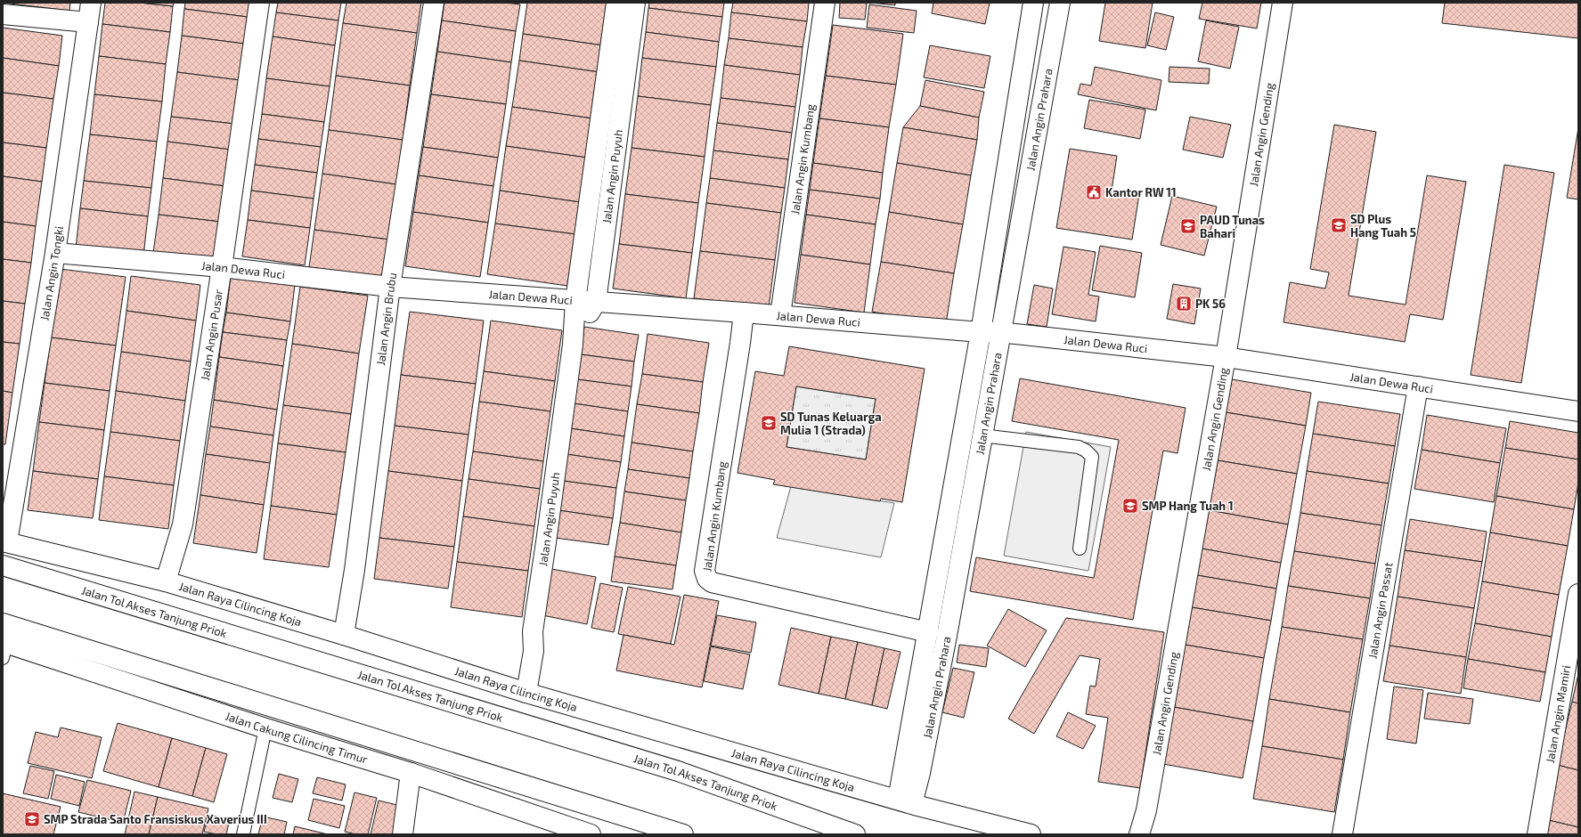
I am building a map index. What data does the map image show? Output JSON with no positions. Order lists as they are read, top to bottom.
{
  "streets": {
    "main road": [
      "Jalan Angin Prahara",
      "Jalan Angin Gending",
      "Jalan Angin Kumbang",
      "Jalan Angin Puyuh",
      "Jalan Dewa Ruci",
      "Jalan Angin Tongki",
      "Jalan Angin Brubu",
      "Jalan Angin Pusar",
      "Jalan Raya Cilincing Koja",
      "Jalan Angin Passat",
      "Jalan Tol Akses Tanjung Priok",
      "Jalan Angin Mamiri",
      "Jalan Cakung Cilincing Timur"
    ]
  },
  "crossings": [
    ["Jalan Angin Prahara", "Jalan Angin Kumbang"],
    ["Jalan Angin Prahara", "Jalan Dewa Ruci"],
    ["Jalan Angin Prahara", "Jalan Raya Cilincing Koja"],
    ["Jalan Angin Gending", "Jalan Dewa Ruci"],
    ["Jalan Angin Kumbang", "Jalan Dewa Ruci"],
    ["Jalan Angin Puyuh", "Jalan Dewa Ruci"],
    ["Jalan Angin Puyuh", "Jalan Raya Cilincing Koja"],
    ["Jalan Dewa Ruci", "Jalan Angin Tongki"],
    ["Jalan Dewa Ruci", "Jalan Angin Brubu"],
    ["Jalan Dewa Ruci", "Jalan Angin Pusar"],
    ["Jalan Dewa Ruci", "Jalan Angin Passat"],
    ["Jalan Angin Tongki", "Jalan Raya Cilincing Koja"],
    ["Jalan Angin Brubu", "Jalan Raya Cilincing Koja"],
    ["Jalan Angin Pusar", "Jalan Raya Cilincing Koja"]
  ],
  "places": {
    "public building": ["Kantor RW 11"],
    "school or university": [
      "SD Plus Hang Tuah 5",
      "PAUD Tunas Bahari",
      "SD Tunas Keluarga Mulia 1 (Strada)",
      "SMP Hang Tuah 1",
      "SMP Strada Santo Fransiskus Xaverius III"
    ],
    "building": ["PK 56"]
  }
}
